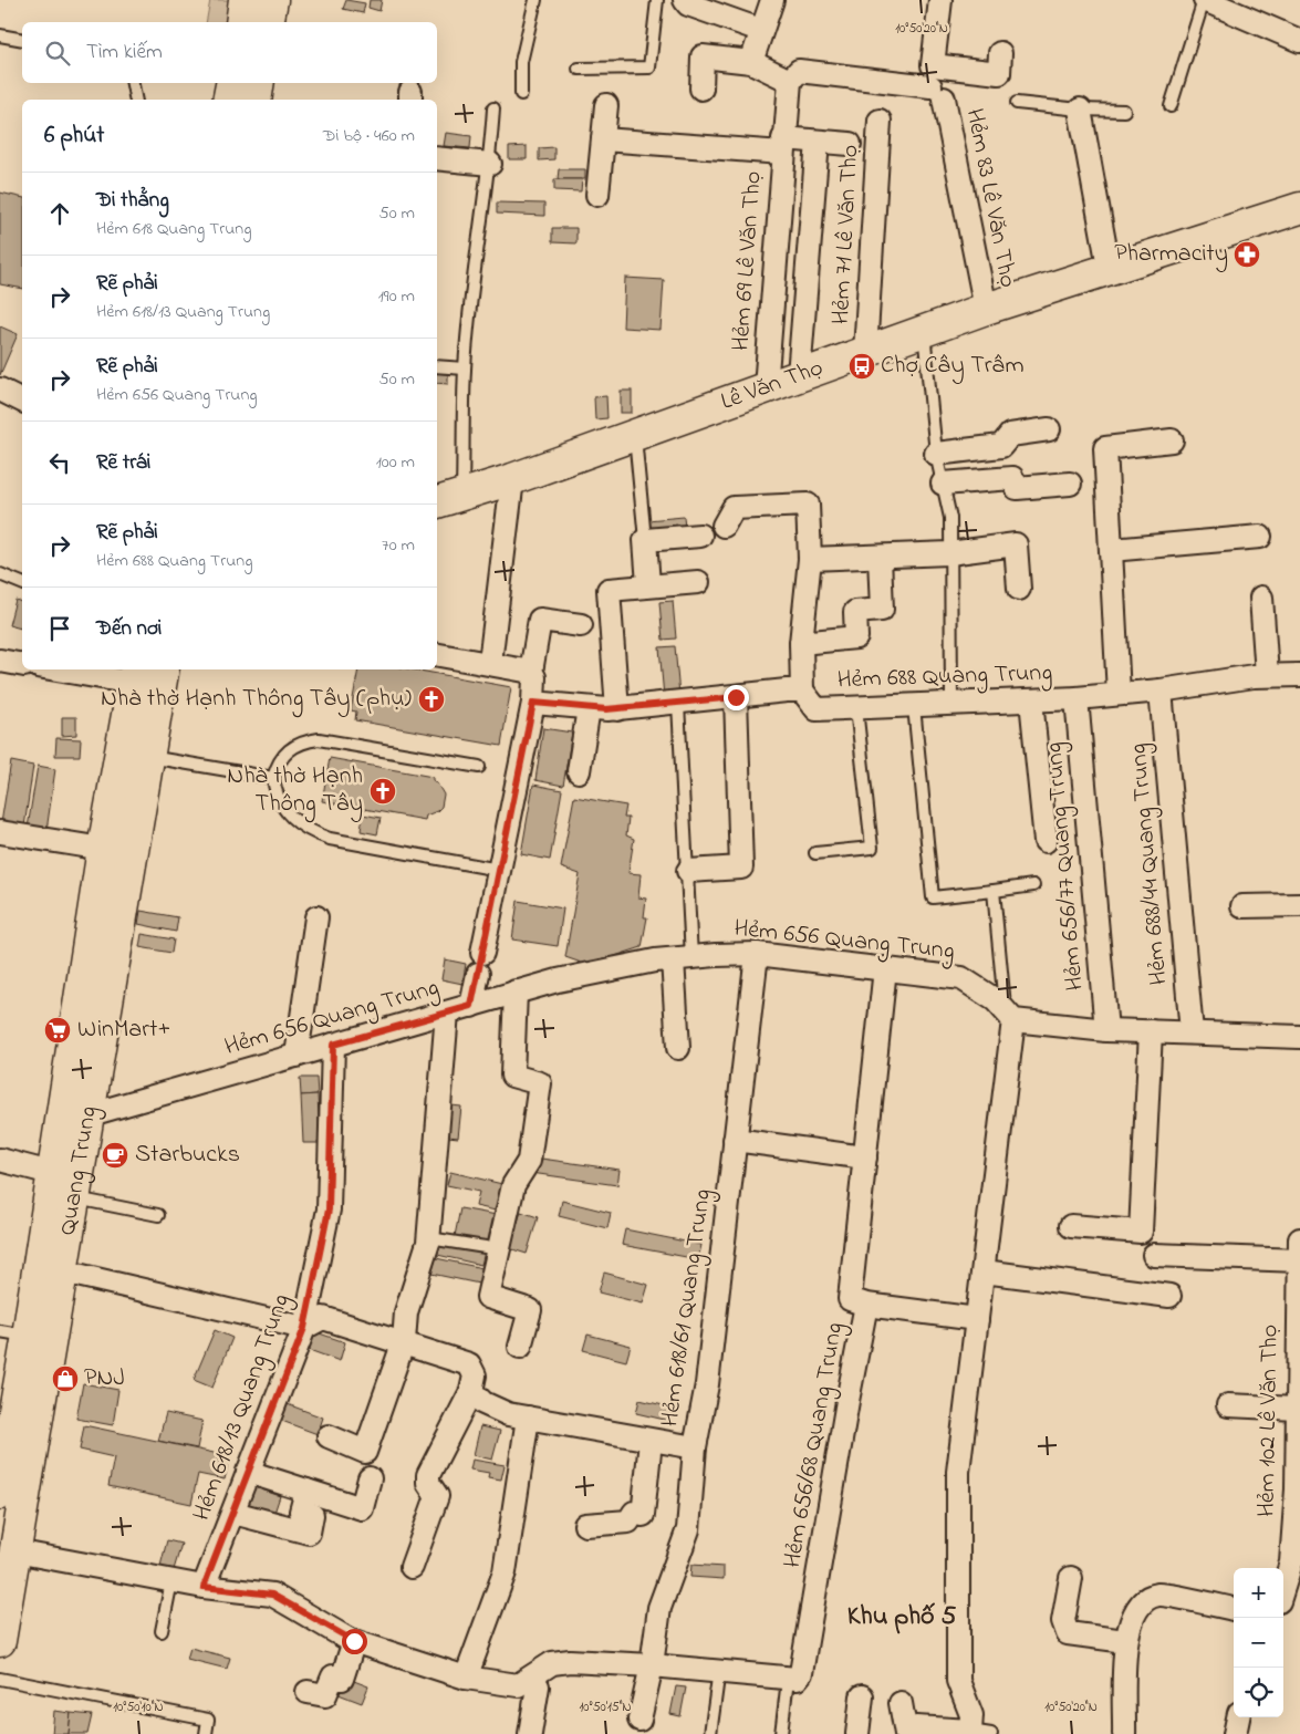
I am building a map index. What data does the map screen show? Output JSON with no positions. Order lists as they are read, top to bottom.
{
  "streets": {
    "main road": ["Lê Văn Thọ", "Quang Trung"],
    "street": [
      "Hẻm 83 Lê Văn Thọ",
      "Hẻm 71 Lê Văn Thọ",
      "Hẻm 69 Lê Văn Thọ",
      "Hẻm 688 Quang Trung",
      "Hẻm 688/44 Quang Trung",
      "Hẻm 656/77 Quang Trung",
      "Hẻm 656 Quang Trung",
      "Hẻm 618/61 Quang Trung",
      "Hẻm 618/13 Quang Trung",
      "Hẻm 102 Lê Văn Thọ",
      "Hẻm 656/68 Quang Trung"
    ]
  },
  "crossings": [
    ["Hẻm 83 Lê Văn Thọ", "Lê Văn Thọ"],
    ["Hẻm 71 Lê Văn Thọ", "Lê Văn Thọ"],
    ["Hẻm 69 Lê Văn Thọ", "Lê Văn Thọ"],
    ["Hẻm 688 Quang Trung", "Hẻm 688/44 Quang Trung"],
    ["Hẻm 688 Quang Trung", "Hẻm 656/77 Quang Trung"],
    ["Hẻm 656 Quang Trung", "Quang Trung"],
    ["Hẻm 656 Quang Trung", "Hẻm 618/61 Quang Trung"],
    ["Hẻm 656 Quang Trung", "Hẻm 618/13 Quang Trung"],
    ["Hẻm 656 Quang Trung", "Hẻm 656/68 Quang Trung"]
  ],
  "districts": ["Khu phố 5"],
  "places": {
    "pharmacy": ["Pharmacity"],
    "bus stop": ["Chợ Cây Trâm"],
    "church": ["Nhà thờ Hạnh Thông Tây (phụ)", "Nhà thờ Hạnh Thông Tây"],
    "supermarket": ["WinMart+"],
    "cafe": ["Starbucks"],
    "shop": ["PNJ"]
  },
  "page": {
    "search": "Tìm kiếm",
    "heading": ["6 phút", "Đi bộ · 460 m"],
    "list": [
      ["Đi thẳng", "Hẻm 618 Quang Trung", "50 m"],
      ["Rẽ phải", "Hẻm 618/13 Quang Trung", "190 m"],
      ["Rẽ phải", "Hẻm 656 Quang Trung", "50 m"],
      ["Rẽ trái", "100 m"],
      ["Rẽ phải", "Hẻm 688 Quang Trung", "70 m"],
      "Đến nơi"
    ],
    "map_buttons": ["+", "−"]
  },
  "coordinates": ["10°50'20\"N", "10°50'10\"N", "10°50'15\"N"]
}
